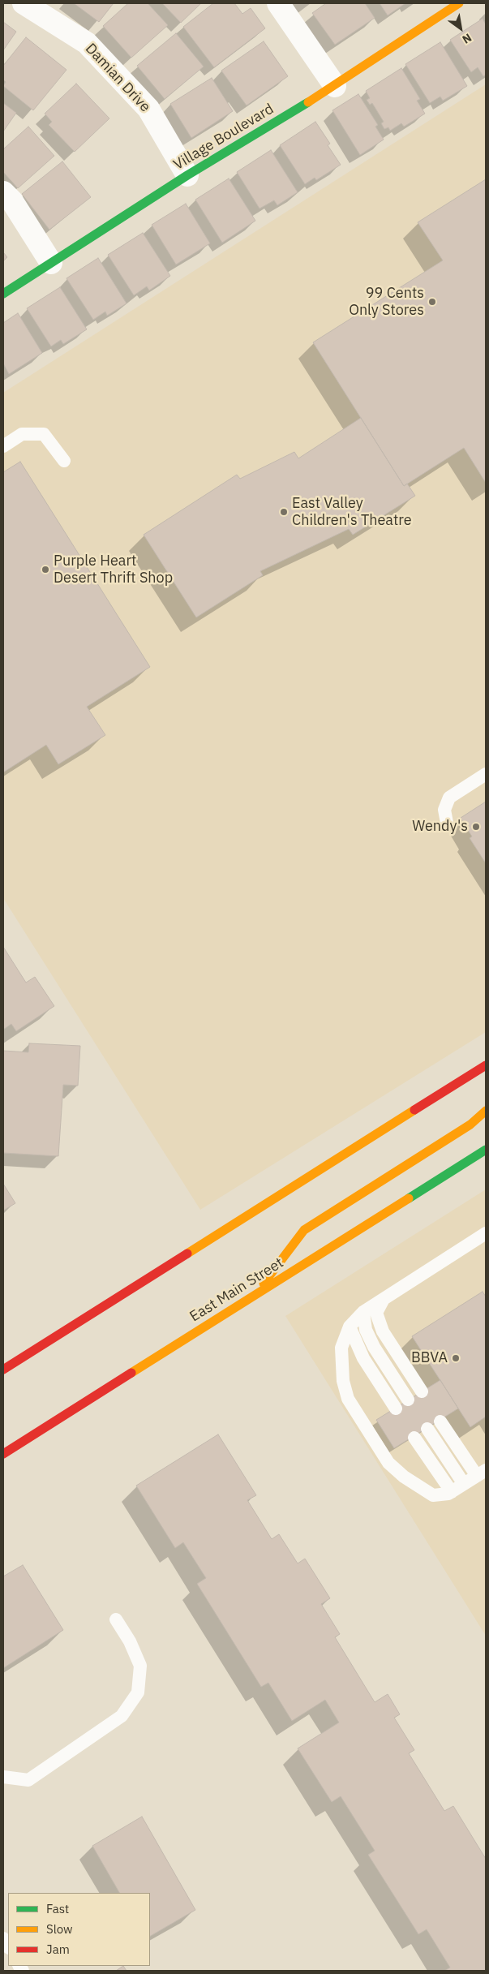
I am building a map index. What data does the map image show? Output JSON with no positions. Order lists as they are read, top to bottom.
{
  "streets": {
    "main road": ["Village Boulevard", "East Main Street"],
    "street": ["Damian Drive"]
  },
  "crossings": [
    ["Damian Drive", "Village Boulevard"]
  ],
  "places": [
    "99 Cents Only Stores",
    "East Valley Children's Theatre",
    "Purple Heart Desert Thrift Shop",
    "Wendy's",
    "BBVA"
  ],
  "legend": ["Fast", "Slow", "Jam"],
  "north": "bottom right"
}
